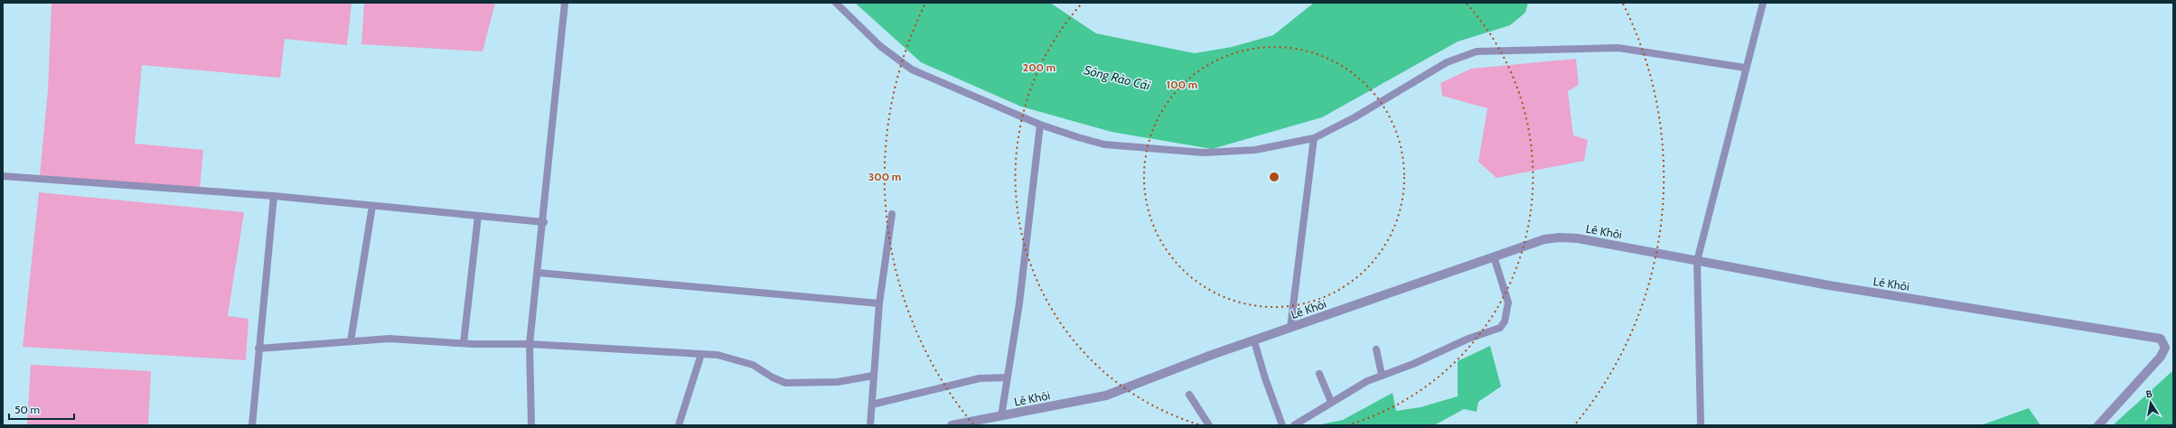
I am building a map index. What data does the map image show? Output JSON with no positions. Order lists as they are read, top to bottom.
{
  "streets": {
    "street": ["Lê Khôi"]
  },
  "water": ["Sông Rào Cái"],
  "scale_bar": "50 m",
  "north": "top",
  "rings": ["200 m", "100 m", "300 m"]
}
